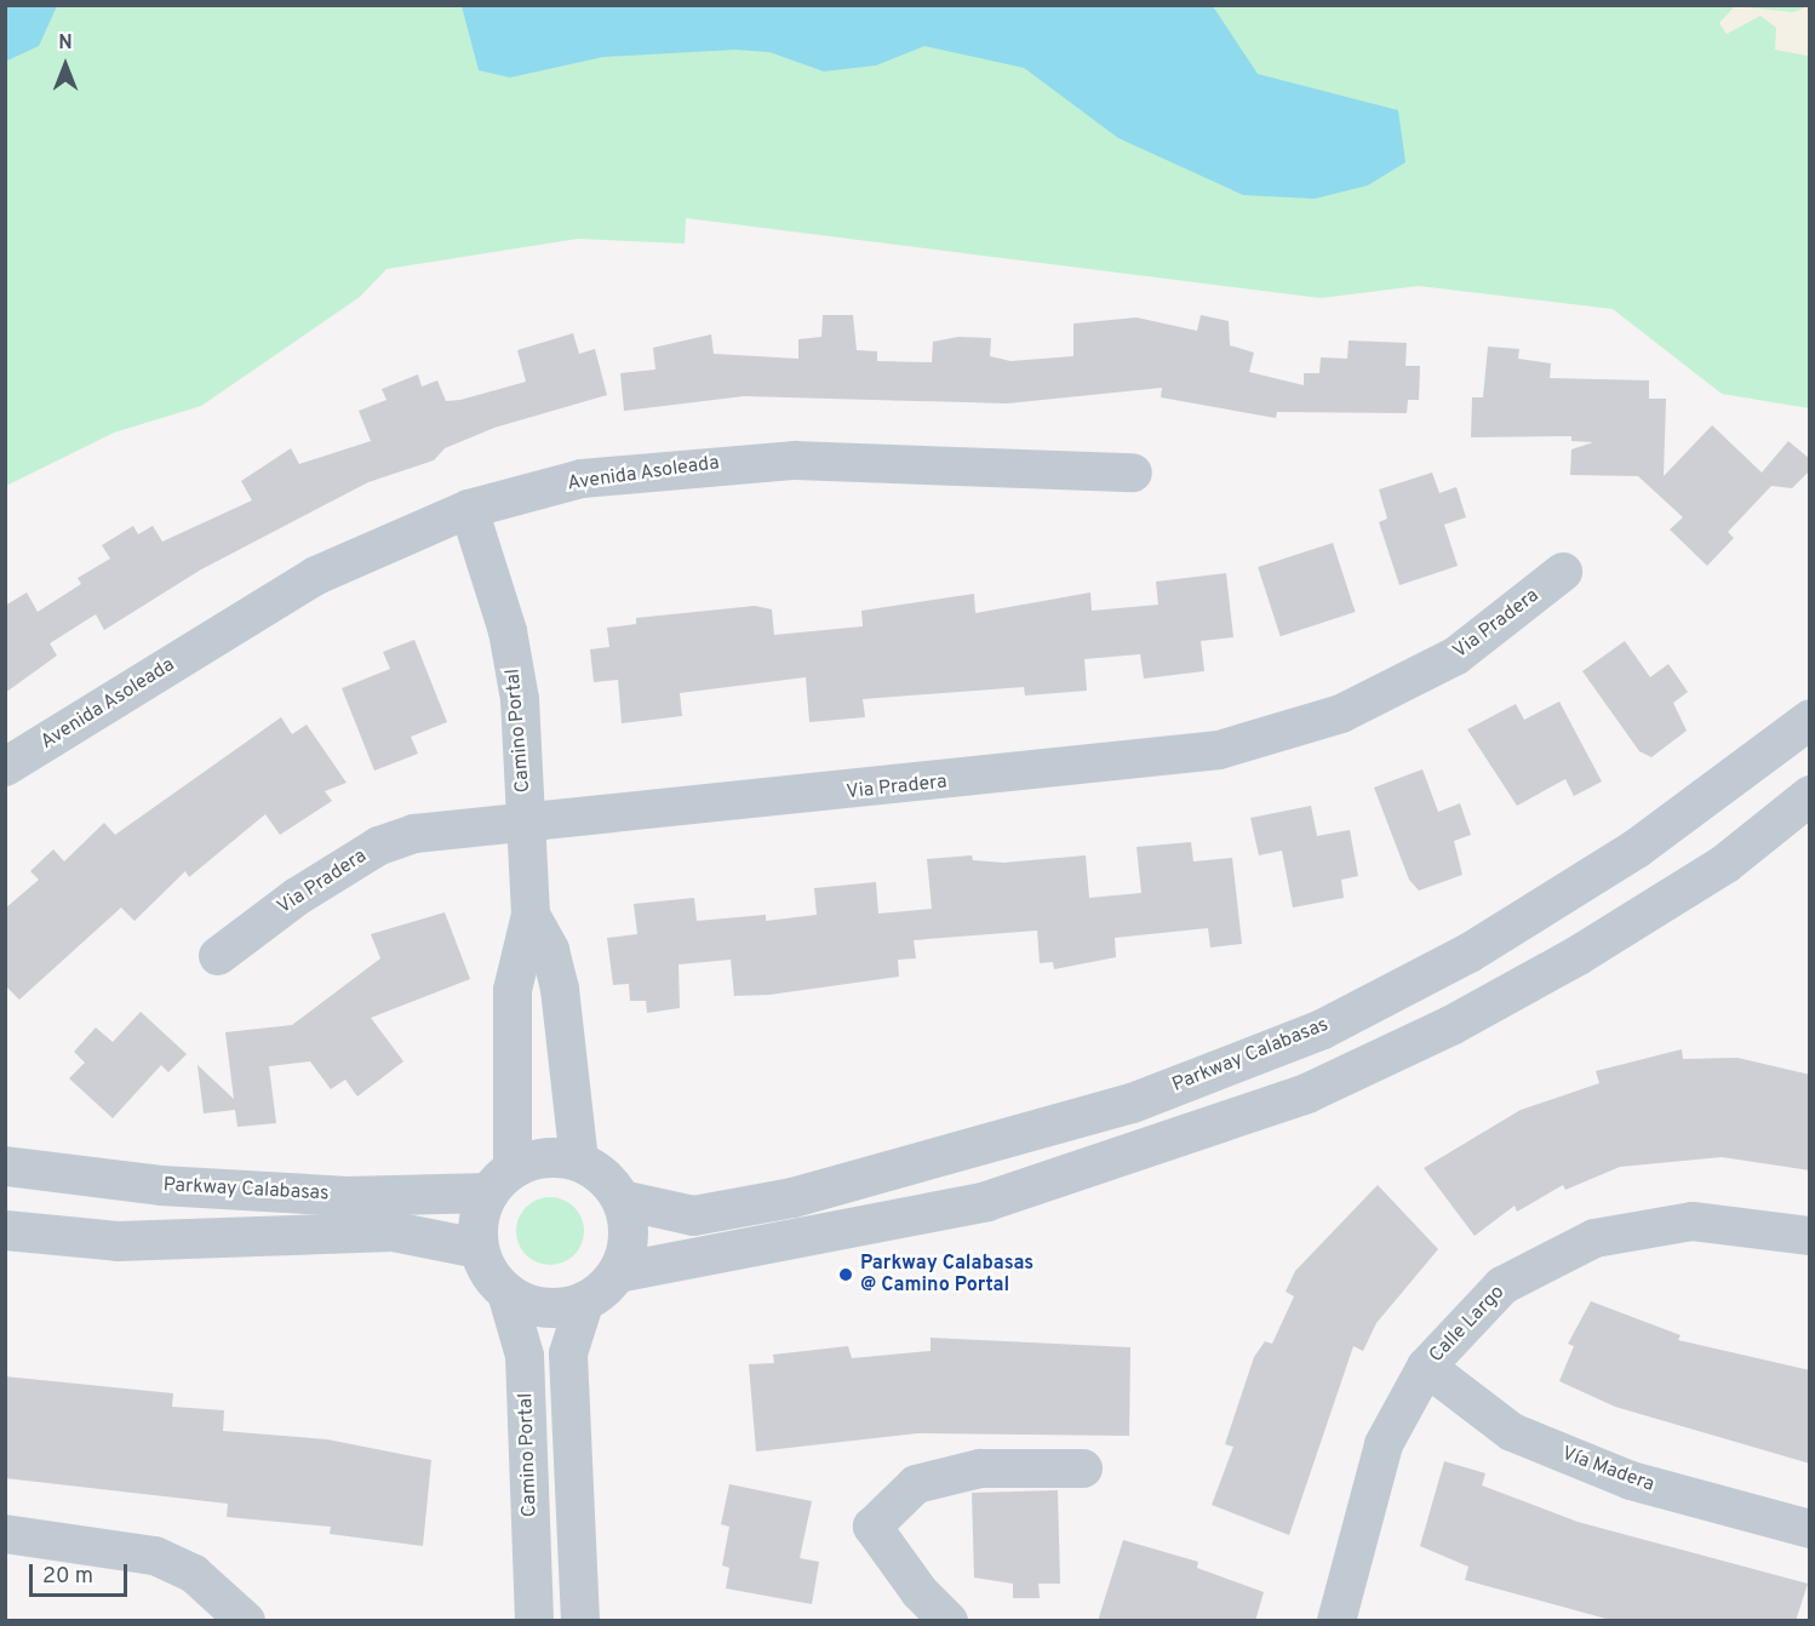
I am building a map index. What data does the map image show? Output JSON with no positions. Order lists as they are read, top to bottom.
{
  "streets": {
    "street": [
      "Avenida Asoleada",
      "Via Pradera",
      "Camino Portal",
      "Parkway Calabasas",
      "Calle Largo",
      "Vía Madera"
    ]
  },
  "crossings": [
    ["Avenida Asoleada", "Camino Portal"],
    ["Via Pradera", "Camino Portal"],
    ["Camino Portal", "Parkway Calabasas"],
    ["Calle Largo", "Vía Madera"]
  ],
  "places": ["Parkway Calabasas @ Camino Portal"],
  "scale_bar": "20 m",
  "north": "top"
}
